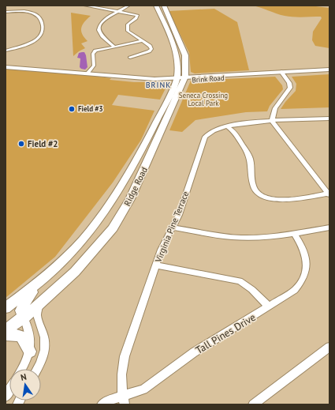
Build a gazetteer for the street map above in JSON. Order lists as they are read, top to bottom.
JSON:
{
  "streets": {
    "highway": ["Ridge Road"],
    "main road": ["Brink Road"],
    "street": ["Virginia Pine Terrace", "Tall Pines Drive"]
  },
  "crossings": [
    ["Brink Road", "Ridge Road"],
    ["Virginia Pine Terrace", "Tall Pines Drive"]
  ],
  "districts": ["BRINK"],
  "parks": ["Seneca Crossing Local Park"],
  "places": ["Field #3", "Field #2"],
  "north": "top"
}
